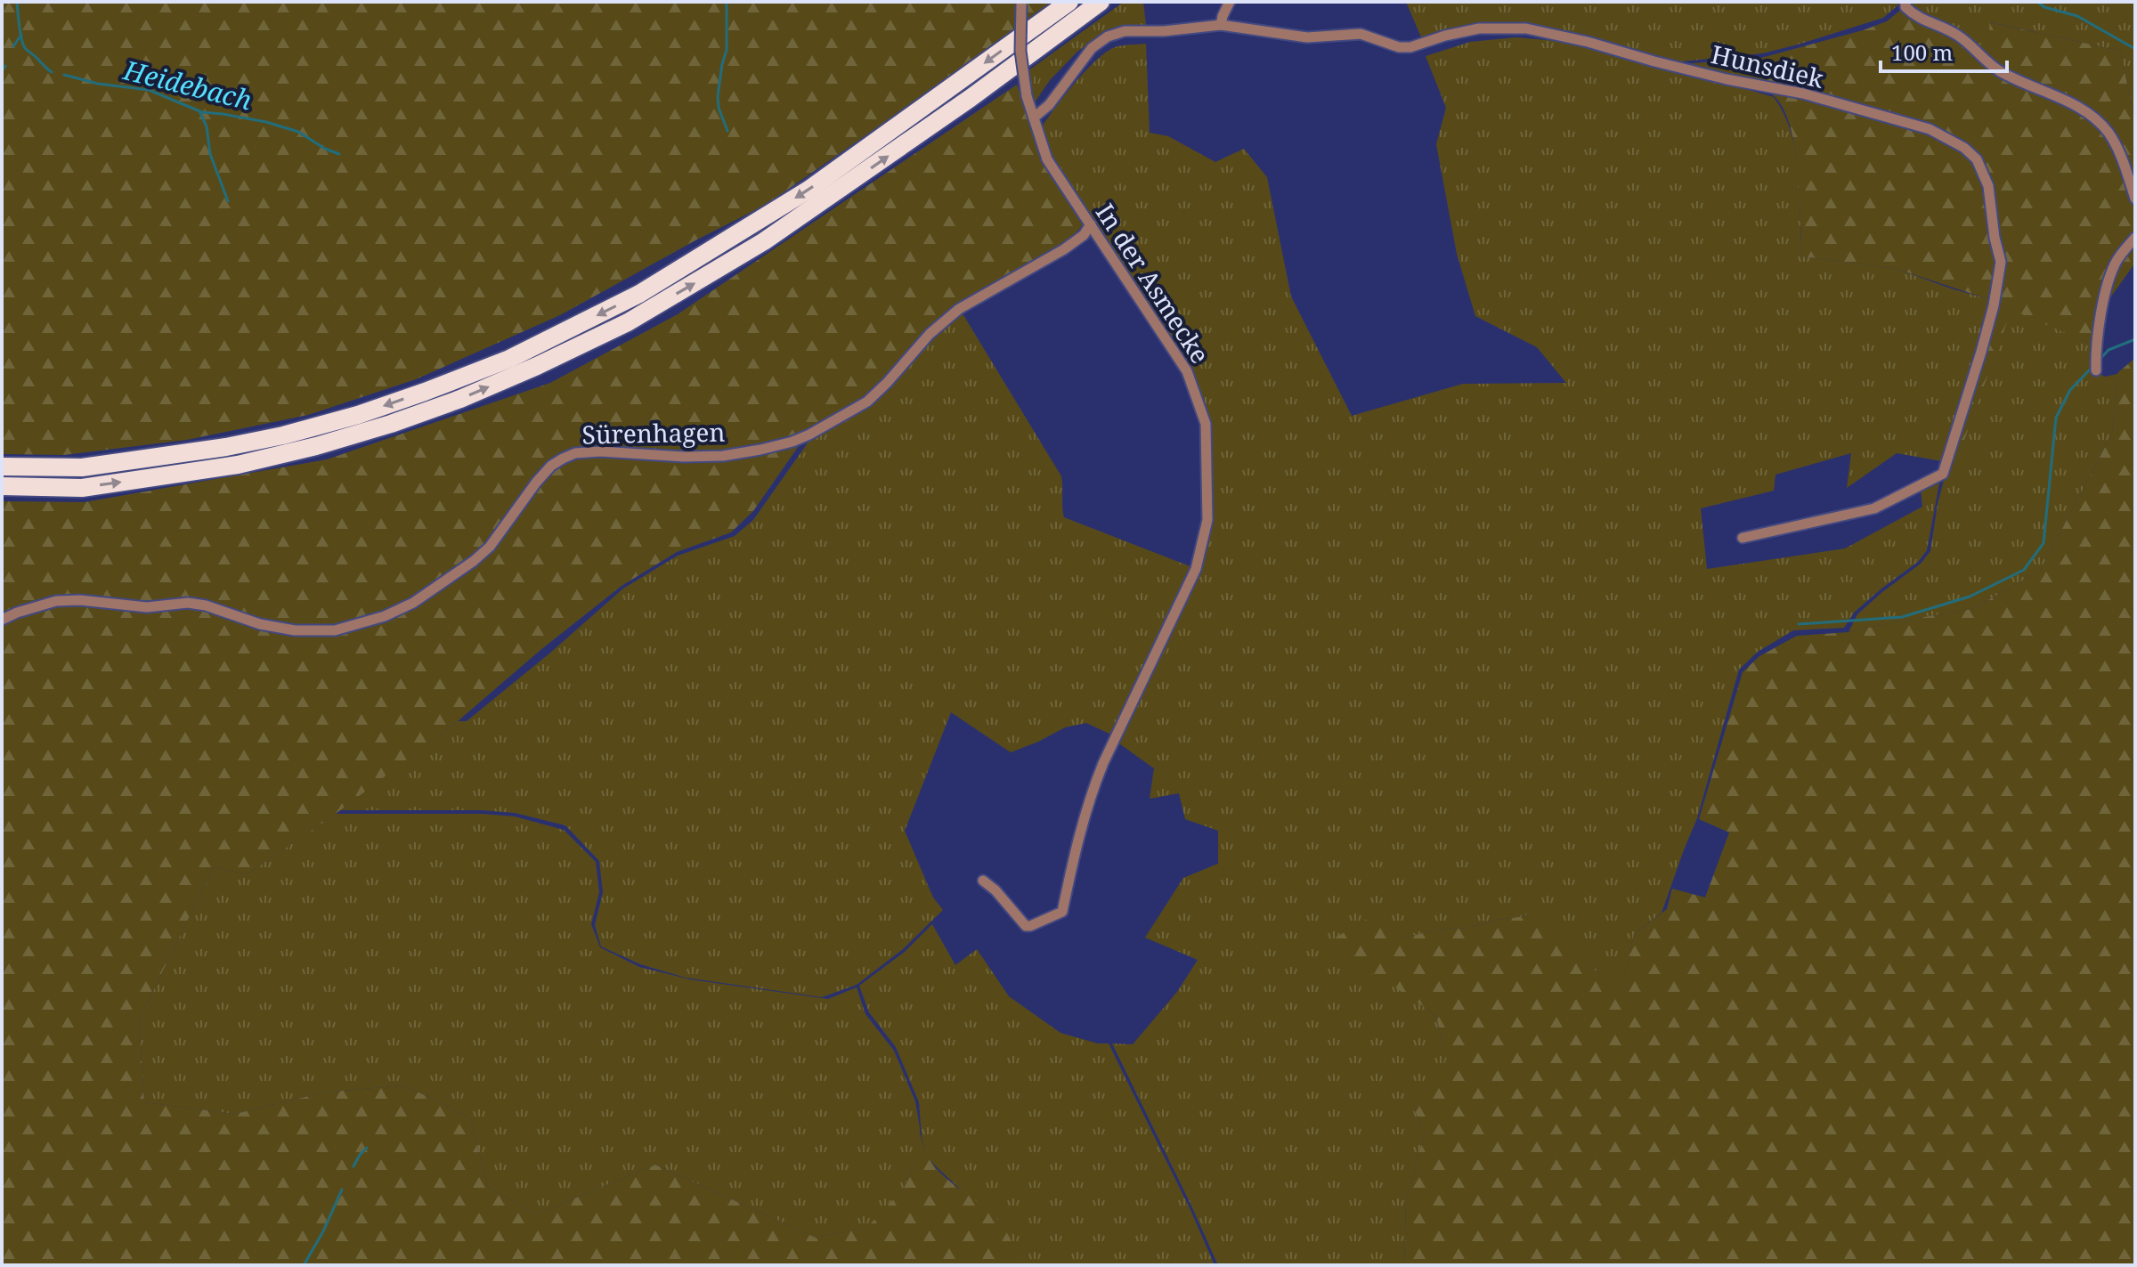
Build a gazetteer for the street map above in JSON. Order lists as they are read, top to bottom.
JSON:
{
  "streets": {
    "street": ["Hunsdiek", "In der Asmecke", "Sürenhagen"]
  },
  "crossings": [
    ["Hunsdiek", "In der Asmecke"],
    ["In der Asmecke", "Sürenhagen"]
  ],
  "water": ["Heidebach"],
  "scale_bar": "100 m"
}
